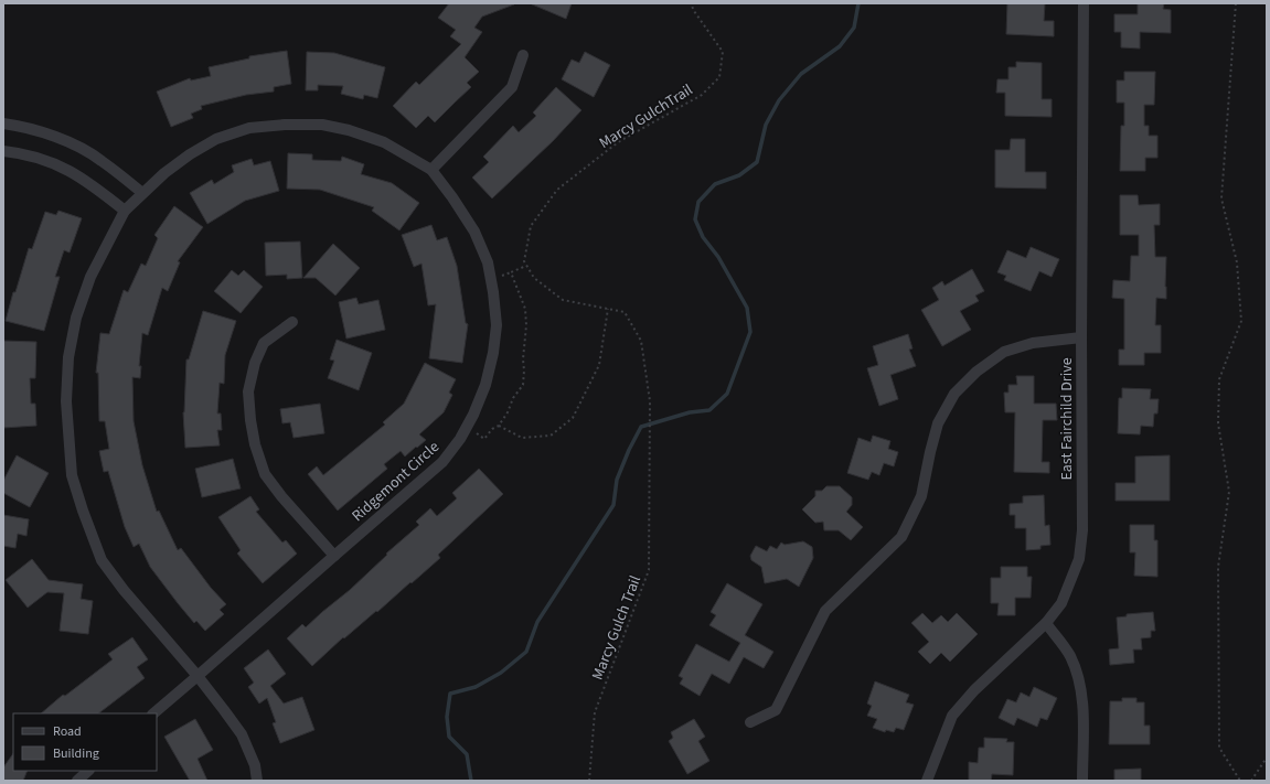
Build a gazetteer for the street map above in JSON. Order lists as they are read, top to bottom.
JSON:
{
  "streets": {
    "street": ["East Fairchild Drive", "Ridgemont Circle"],
    "path": ["Marcy GulchTrail", "Marcy Gulch Trail"]
  },
  "legend": ["Road", "Building"]
}
